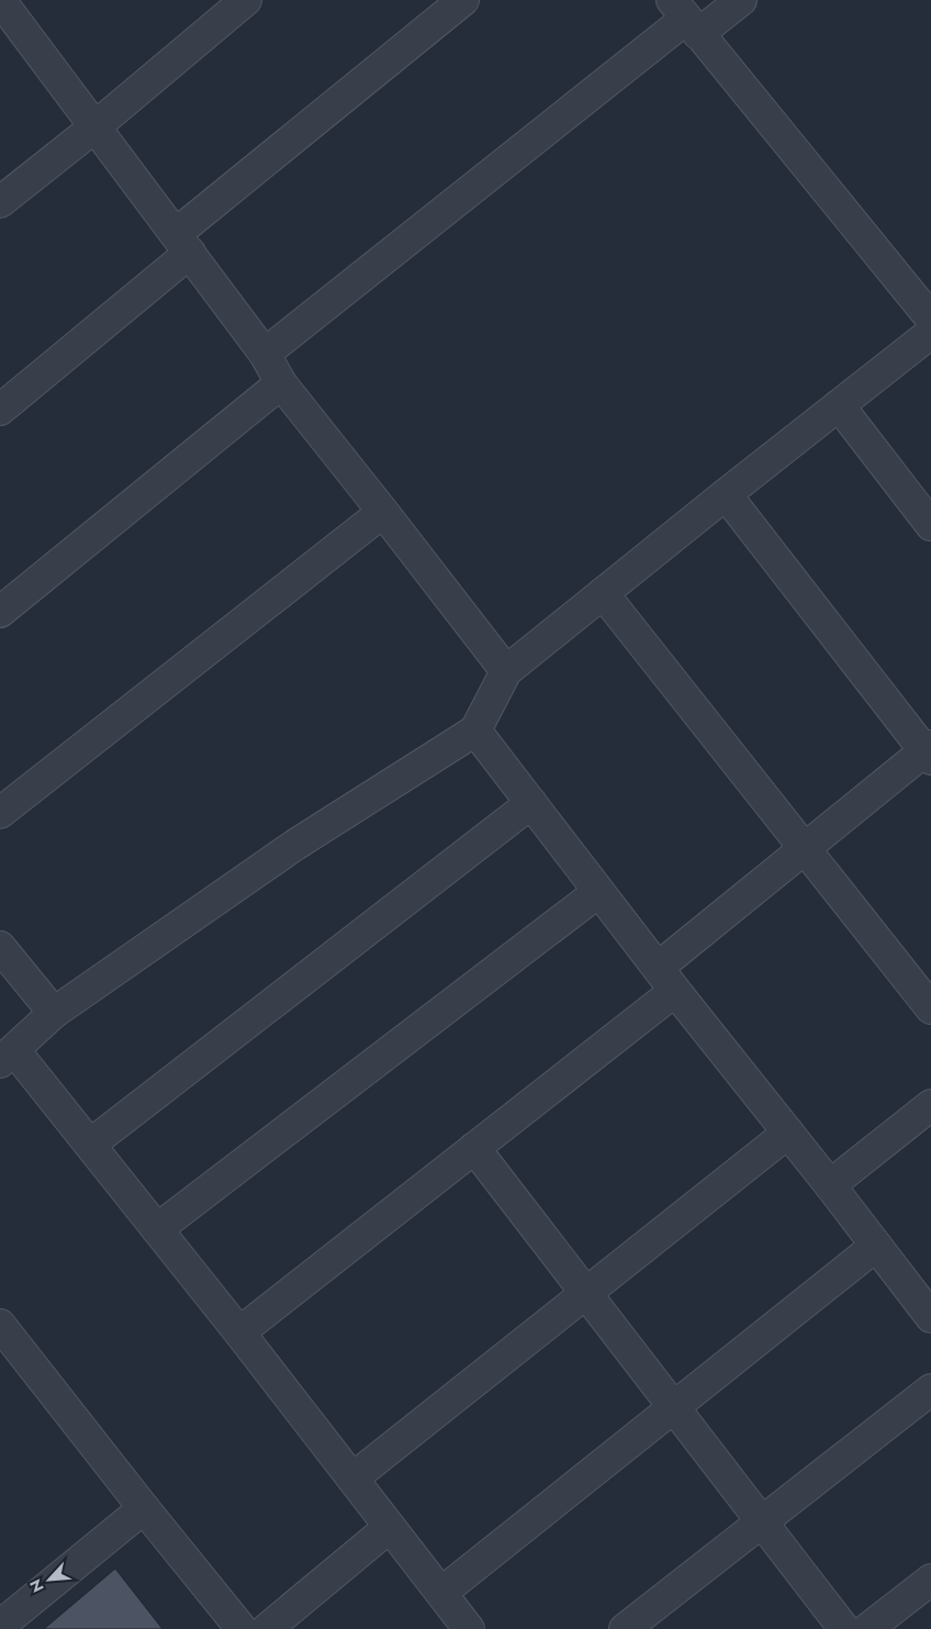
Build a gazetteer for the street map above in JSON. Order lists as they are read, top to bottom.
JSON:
{
  "north": "bottom left"
}
